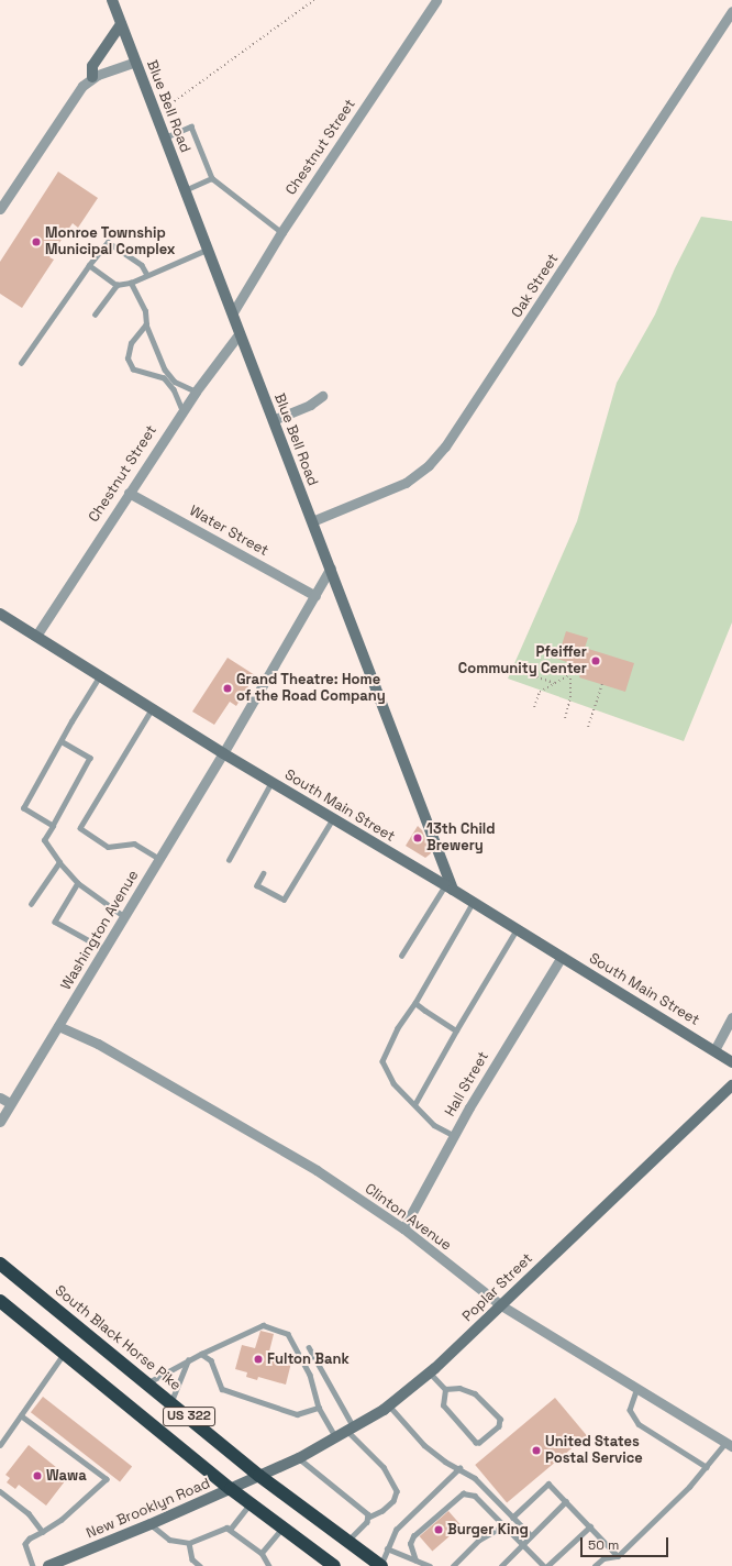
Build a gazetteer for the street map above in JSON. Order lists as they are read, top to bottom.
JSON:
{
  "streets": {
    "highway": ["South Black Horse Pike", "US 322"],
    "street": [
      "Blue Bell Road",
      "Chestnut Street",
      "Oak Street",
      "Water Street",
      "South Main Street",
      "Washington Avenue",
      "Hall Street",
      "Clinton Avenue",
      "Poplar Street",
      "New Brooklyn Road"
    ]
  },
  "crossings": [
    ["Blue Bell Road", "Chestnut Street"],
    ["Blue Bell Road", "Oak Street"],
    ["Blue Bell Road", "South Main Street"],
    ["Blue Bell Road", "Washington Avenue"],
    ["Chestnut Street", "Water Street"],
    ["Chestnut Street", "South Main Street"],
    ["Water Street", "Washington Avenue"],
    ["South Main Street", "Washington Avenue"],
    ["South Main Street", "Hall Street"],
    ["Washington Avenue", "Clinton Avenue"],
    ["Hall Street", "Clinton Avenue"],
    ["Clinton Avenue", "Poplar Street"],
    ["Poplar Street", "South Black Horse Pike"],
    ["Poplar Street", "New Brooklyn Road"],
    ["South Black Horse Pike", "New Brooklyn Road"],
    ["US 322", "New Brooklyn Road"]
  ],
  "places": [
    "Monroe Township Municipal Complex",
    "Pfeiffer Community Center",
    "Grand Theatre: Home of the Road Company",
    "13th Child Brewery",
    "Fulton Bank",
    "United States Postal Service",
    "Wawa",
    "Burger King"
  ],
  "scale_bar": "50 m"
}
